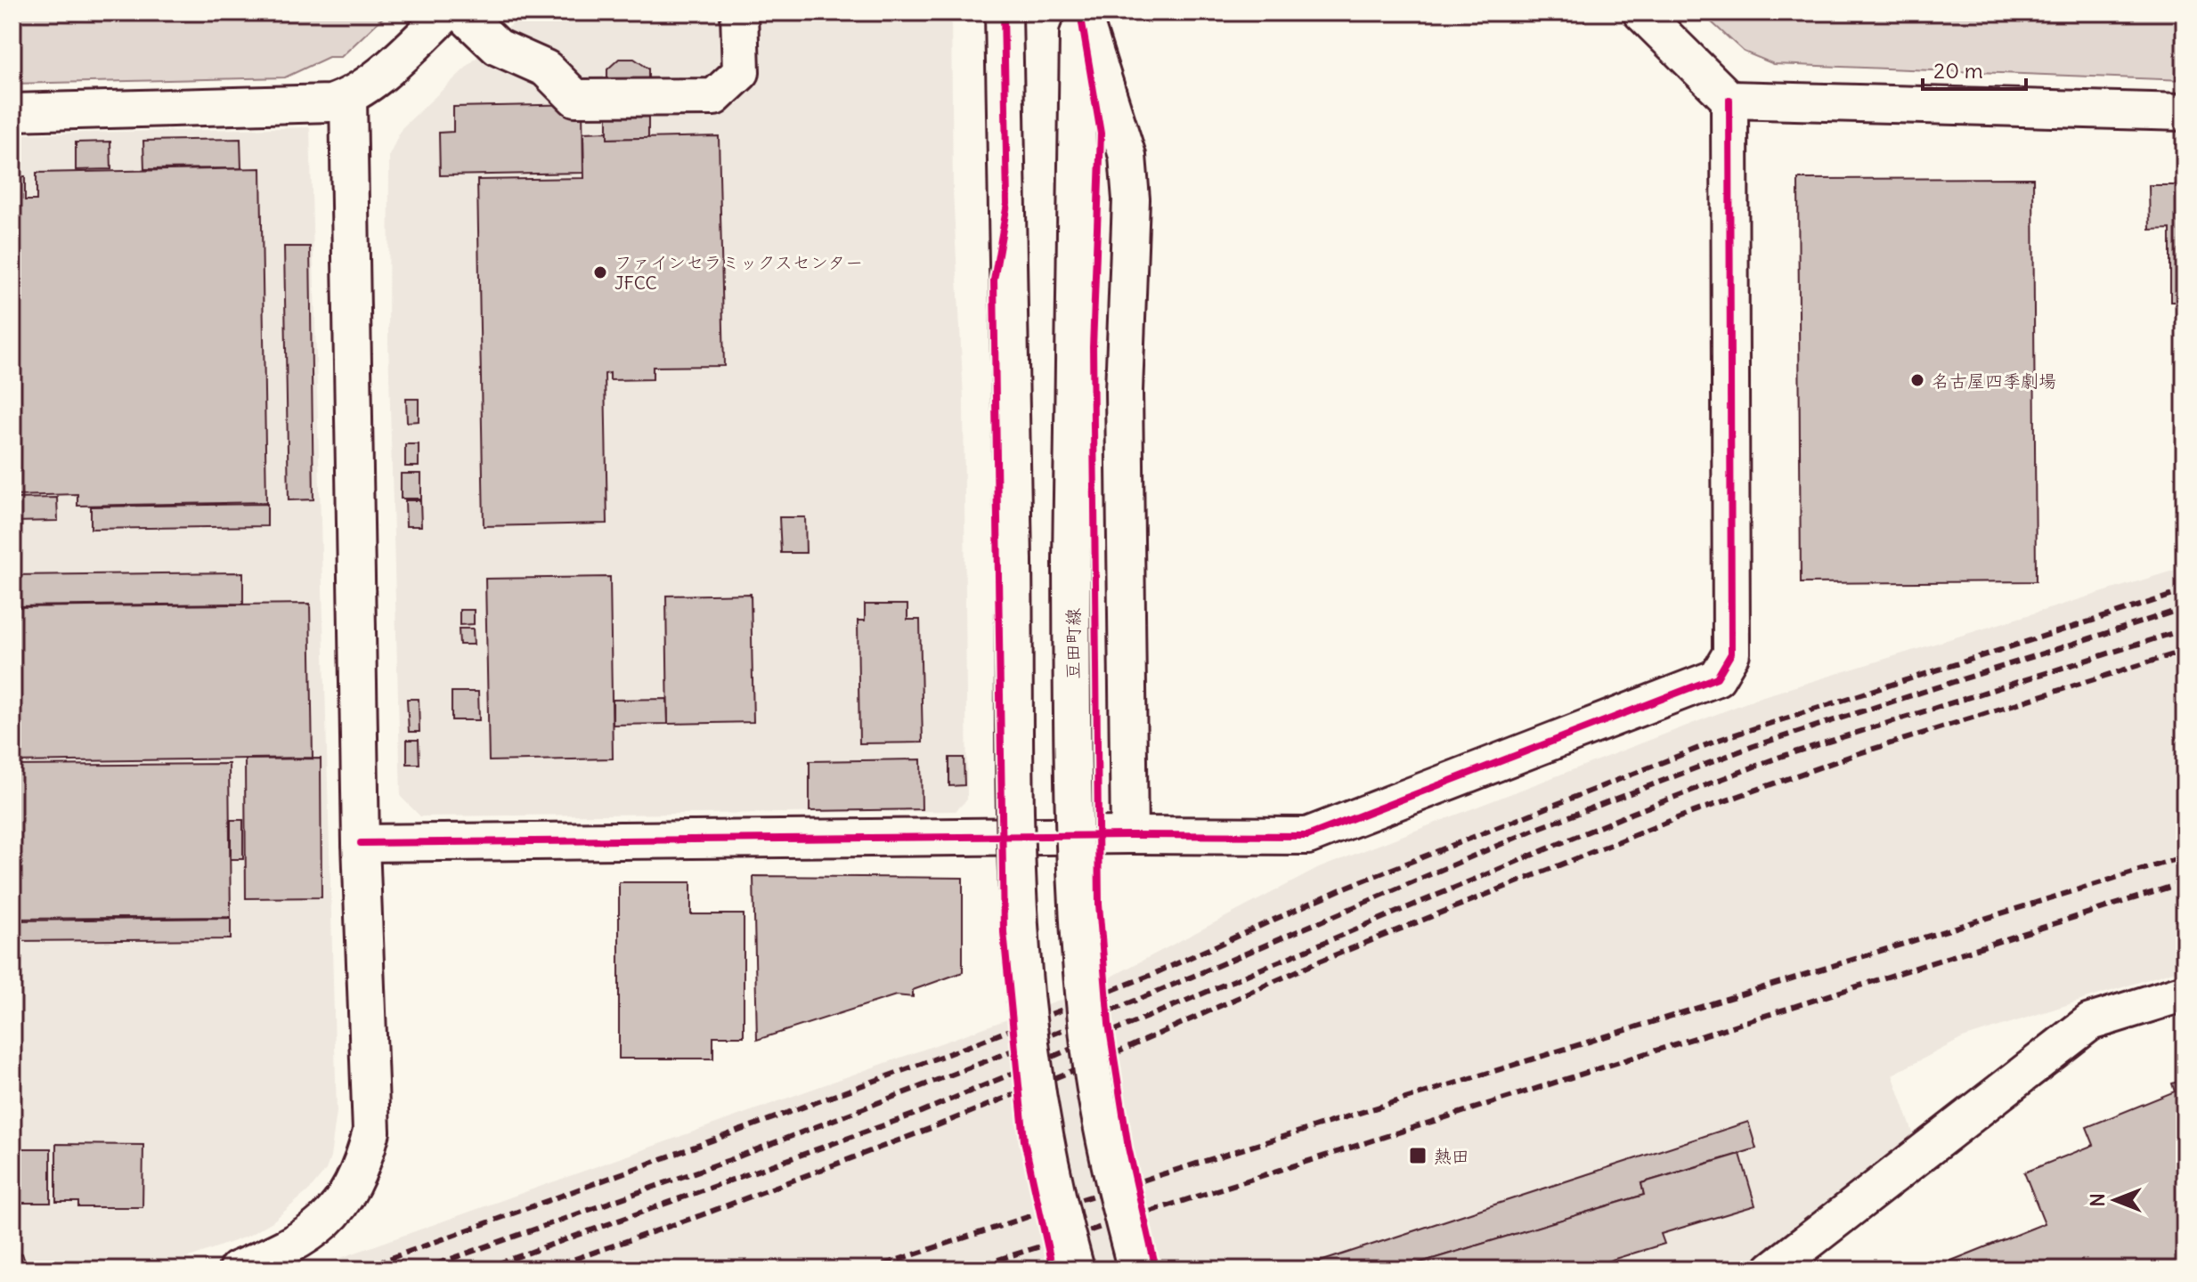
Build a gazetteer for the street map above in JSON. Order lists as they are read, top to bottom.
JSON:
{
  "streets": {
    "street": ["豆田町線"]
  },
  "places": {
    "other": ["ファインセラミックスセンター JFCC", "名古屋四季劇場"],
    "transit": ["熱田"]
  },
  "scale_bar": "20 m",
  "north": "left"
}
